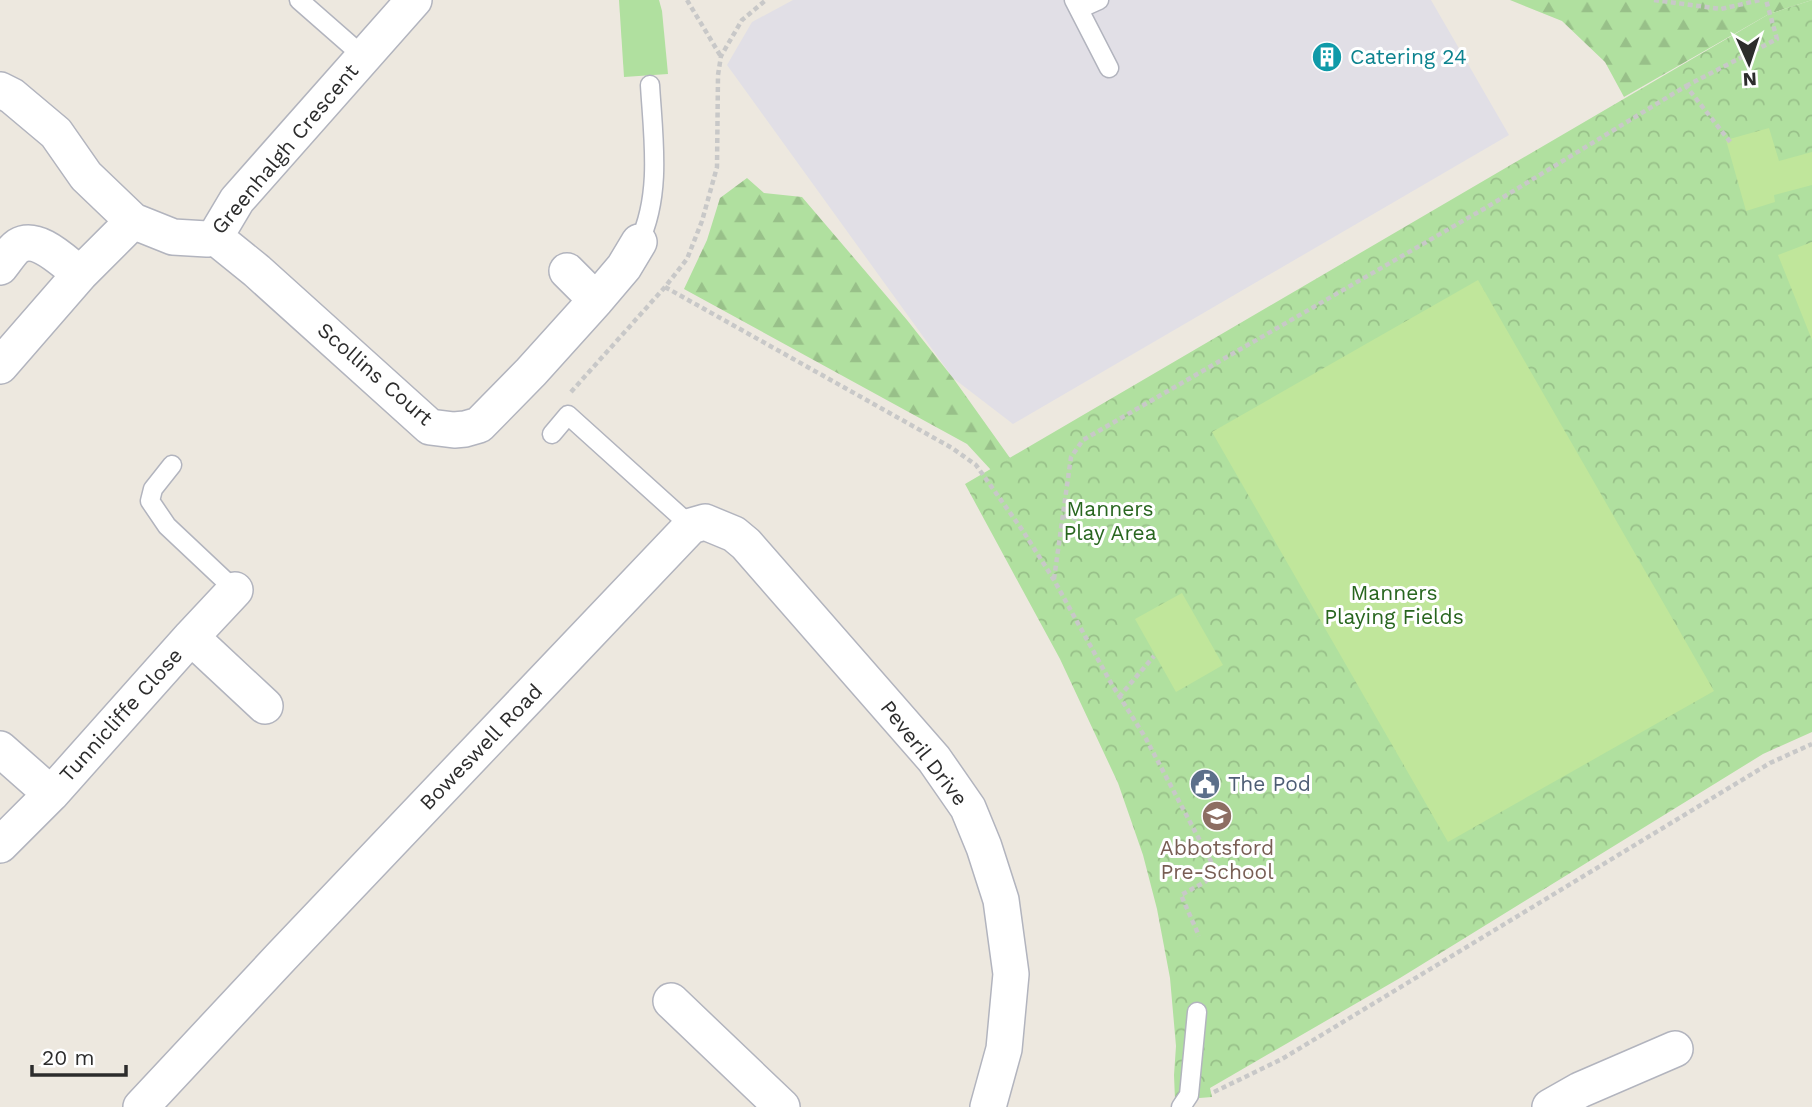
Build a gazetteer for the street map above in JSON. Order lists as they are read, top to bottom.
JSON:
{
  "streets": {
    "street": [
      "Greenhalgh Crescent",
      "Scollins Court",
      "Tunnicliffe Close",
      "Boweswell Road",
      "Peveril Drive"
    ]
  },
  "crossings": [
    ["Greenhalgh Crescent", "Scollins Court"],
    ["Boweswell Road", "Peveril Drive"]
  ],
  "parks": ["Manners Play Area", "Manners Playing Fields"],
  "places": {
    "building": ["Catering 24"],
    "public building": ["The Pod"],
    "school or university": ["Abbotsford Pre-School"]
  },
  "scale_bar": "20 m",
  "north": "bottom"
}
